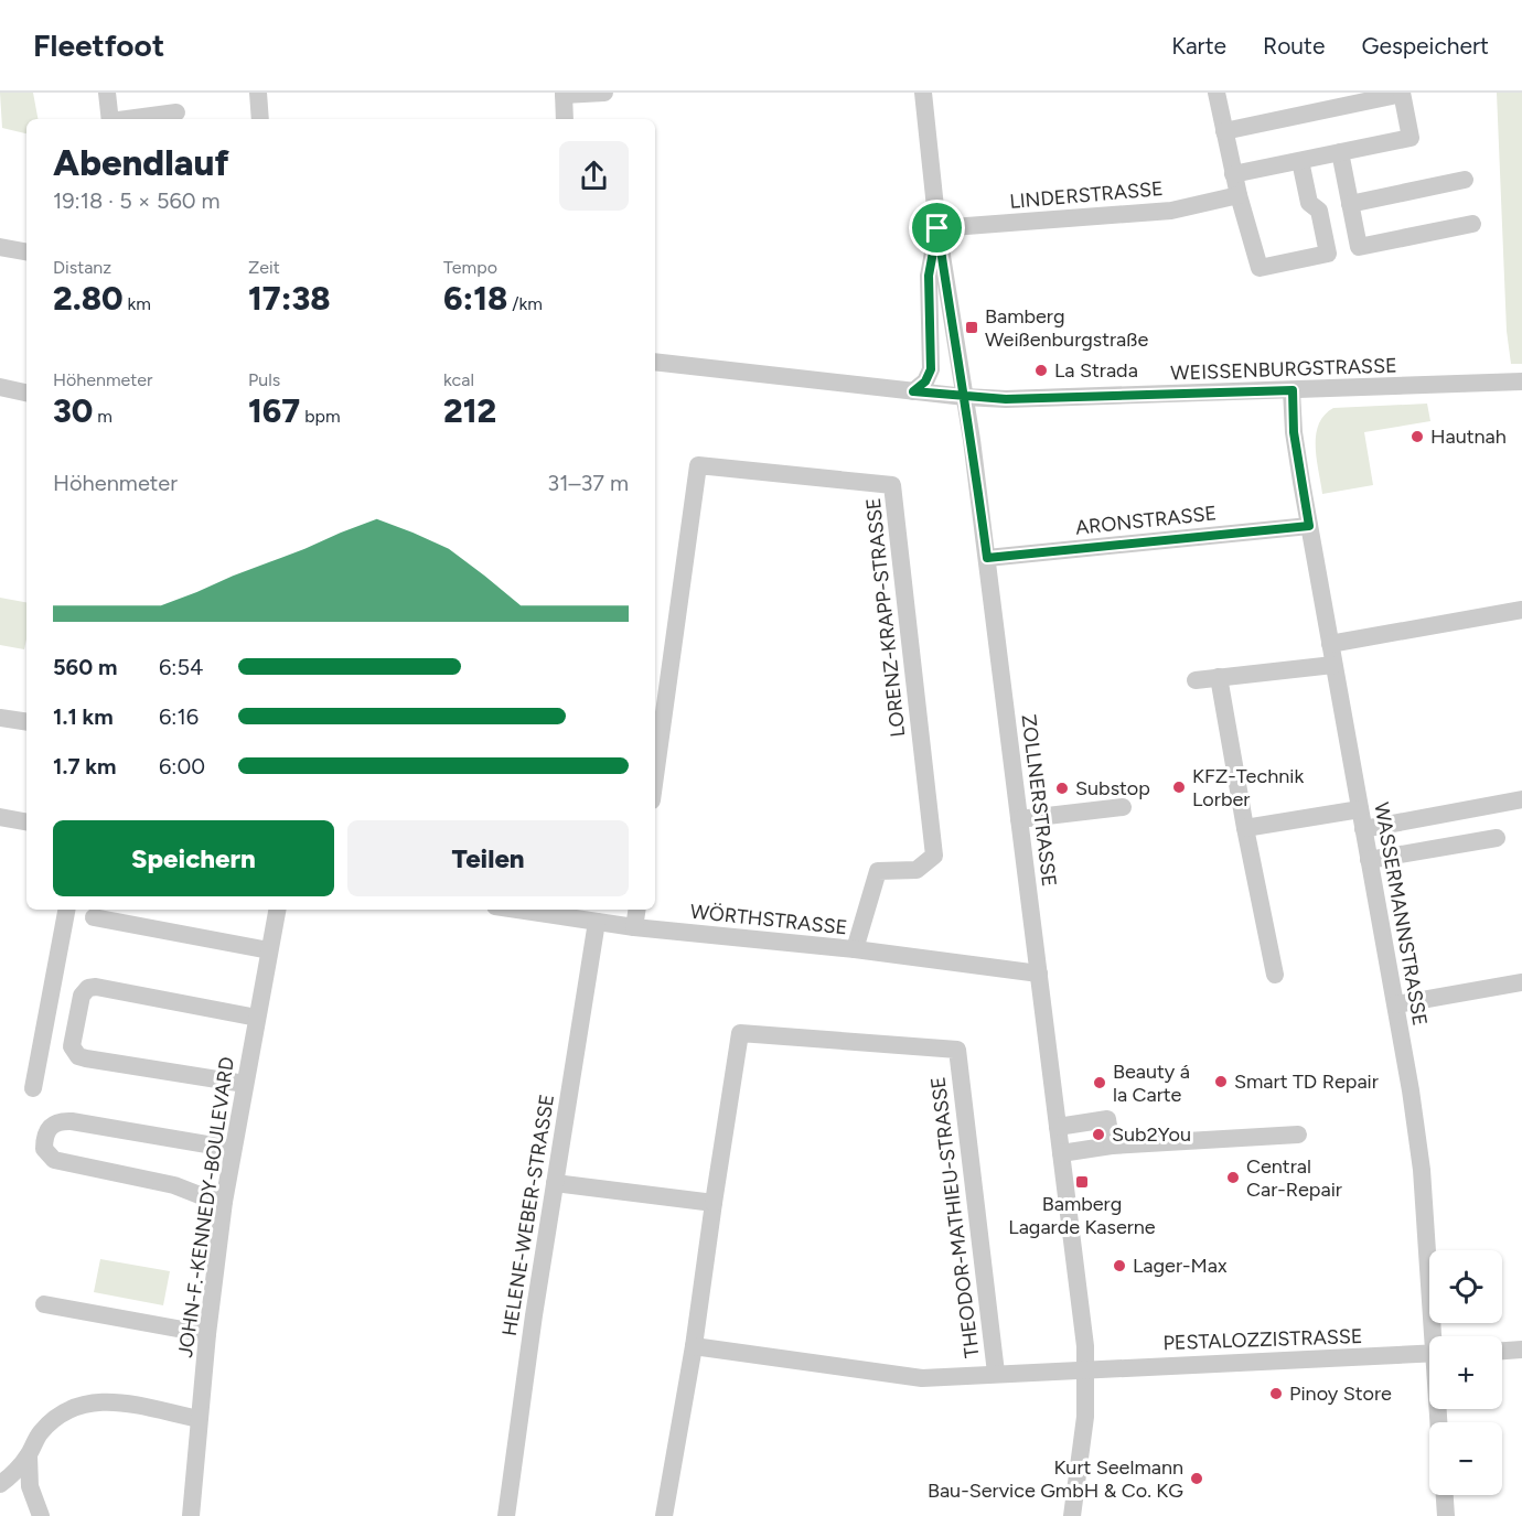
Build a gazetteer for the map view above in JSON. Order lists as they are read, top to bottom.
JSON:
{
  "streets": {
    "street": [
      "LINDERSTRASSE",
      "WEISSENBURGSTRASSE",
      "ARONSTRASSE",
      "LORENZ-KRAPP-STRASSE",
      "ZOLLNERSTRASSE",
      "WASSERMANNSTRASSE",
      "WÖRTHSTRASSE",
      "JOHN-F.-KENNEDY-BOULEVARD",
      "HELENE-WEBER-STRASSE",
      "THEODOR-MATHIEU-STRASSE",
      "PESTALOZZISTRASSE"
    ]
  },
  "crossings": [
    ["LINDERSTRASSE", "ZOLLNERSTRASSE"],
    ["WEISSENBURGSTRASSE", "ZOLLNERSTRASSE"],
    ["WEISSENBURGSTRASSE", "WASSERMANNSTRASSE"],
    ["ARONSTRASSE", "ZOLLNERSTRASSE"],
    ["ARONSTRASSE", "WASSERMANNSTRASSE"],
    ["LORENZ-KRAPP-STRASSE", "WÖRTHSTRASSE"],
    ["ZOLLNERSTRASSE", "WÖRTHSTRASSE"],
    ["ZOLLNERSTRASSE", "PESTALOZZISTRASSE"],
    ["WÖRTHSTRASSE", "HELENE-WEBER-STRASSE"],
    ["THEODOR-MATHIEU-STRASSE", "PESTALOZZISTRASSE"]
  ],
  "places": {
    "transit": ["Bamberg Weißenburgstraße", "Bamberg Lagarde Kaserne"],
    "other": [
      "La Strada",
      "Hautnah",
      "KFZ-Technik Lorber",
      "Substop",
      "Smart TD Repair",
      "Beauty á la Carte",
      "Sub2You",
      "Central Car-Repair",
      "Lager-Max",
      "Pinoy Store",
      "Kurt Seelmann Bau-Service GmbH & Co. KG"
    ]
  },
  "page": {
    "header": "Fleetfoot",
    "nav": ["Karte", "Route", "Gespeichert"],
    "heading": ["Abendlauf", "19:18 · 5 × 560 m"],
    "stats": [
      ["Distanz", "2.80 km"],
      ["Zeit", "17:38"],
      ["Tempo", "6:18 /km"],
      ["Höhenmeter", "30 m"],
      ["Puls", "167 bpm"],
      ["kcal", "212"]
    ],
    "chart": ["Höhenmeter", "31–37 m"],
    "list": [
      {
        "name": "560 m",
        "note": "6:54"
      },
      {
        "name": "1.1 km",
        "note": "6:16"
      },
      {
        "name": "1.7 km",
        "note": "6:00"
      }
    ],
    "buttons": ["Speichern", "Teilen"],
    "map_buttons": ["+", "−"]
  }
}
